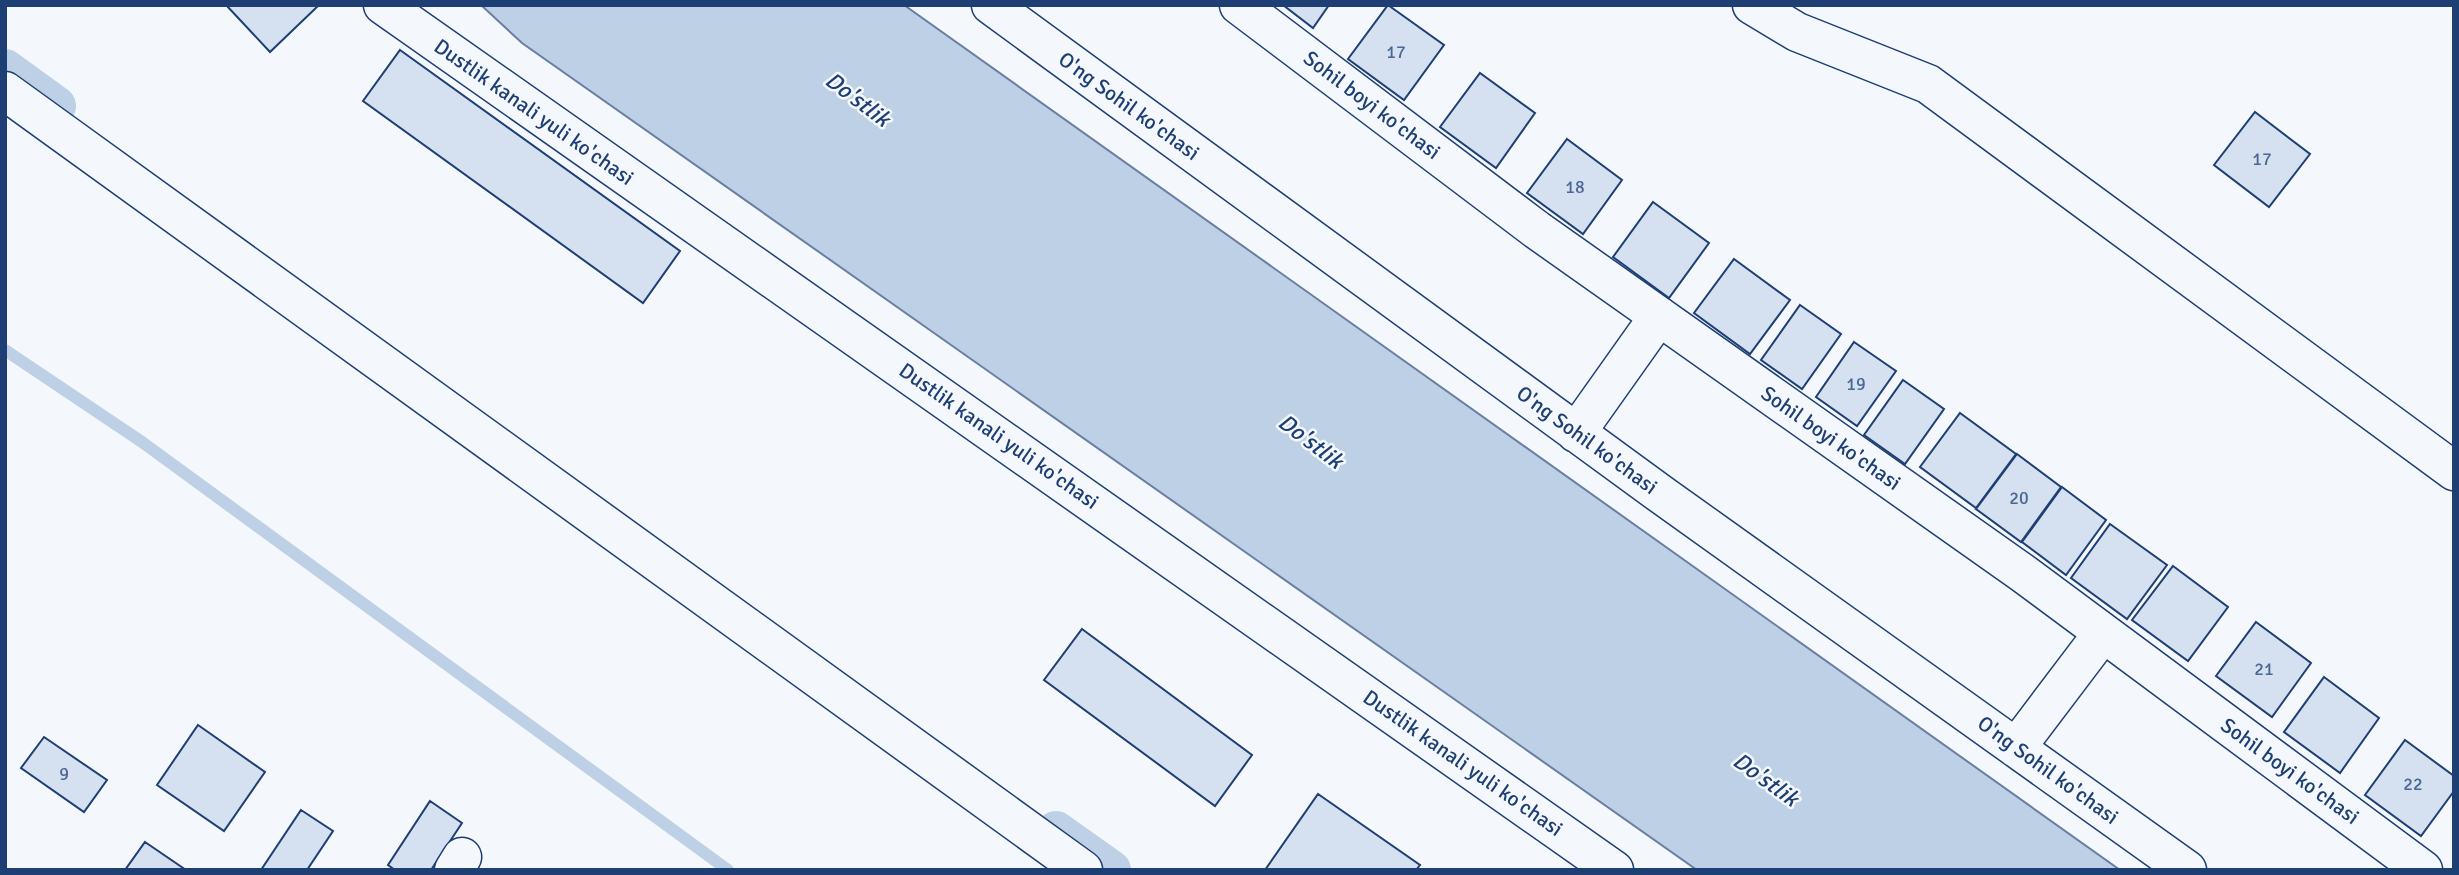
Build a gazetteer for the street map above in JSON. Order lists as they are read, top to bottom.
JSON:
{
  "streets": {
    "street": ["Sohil boyi ko'chasi", "O'ng Sohil ko'chasi", "Dustlik kanali yuli ko'chasi"]
  },
  "water": ["Do'stlik"],
  "house_numbers": [
    "17",
    "17",
    "18",
    "19",
    "20",
    "21",
    "9",
    "22"
  ]
}
